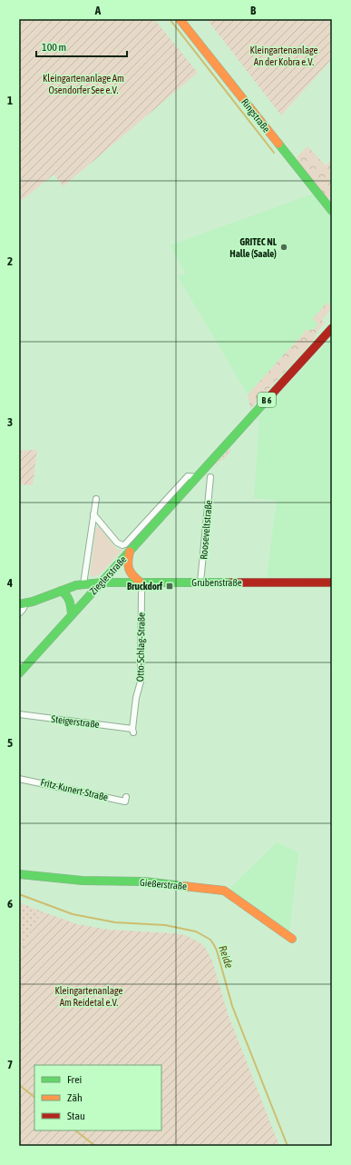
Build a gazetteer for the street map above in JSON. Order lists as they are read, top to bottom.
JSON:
{
  "streets": {
    "street": [
      "Ringstraße",
      "B 6",
      "Rooseveltstraße",
      "Zieglerstraße",
      "Grubenstraße",
      "Otto-Schlag-Straße",
      "Steigerstraße",
      "Fritz-Kunert-Straße",
      "Gießerstraße"
    ]
  },
  "crossings": [
    ["Rooseveltstraße", "Grubenstraße"],
    ["Zieglerstraße", "Grubenstraße"],
    ["Grubenstraße", "Otto-Schlag-Straße"],
    ["Otto-Schlag-Straße", "Steigerstraße"]
  ],
  "water": ["Reide"],
  "parks": ["Kleingartenanlage An der Kobra e.V.", "Kleingartenanlage Am Osendorfer See e.V.", "Kleingartenanlage Am Reidetal e.V."],
  "places": {
    "other": ["GRITEC NL Halle (Saale)"],
    "transit": ["Bruckdorf"]
  },
  "legend": ["Frei", "Zäh", "Stau"],
  "scale_bar": "100 m",
  "grid": {
    "columns": ["A", "B"],
    "rows": [
      "1",
      "2",
      "3",
      "4",
      "5",
      "6",
      "7"
    ]
  }
}
